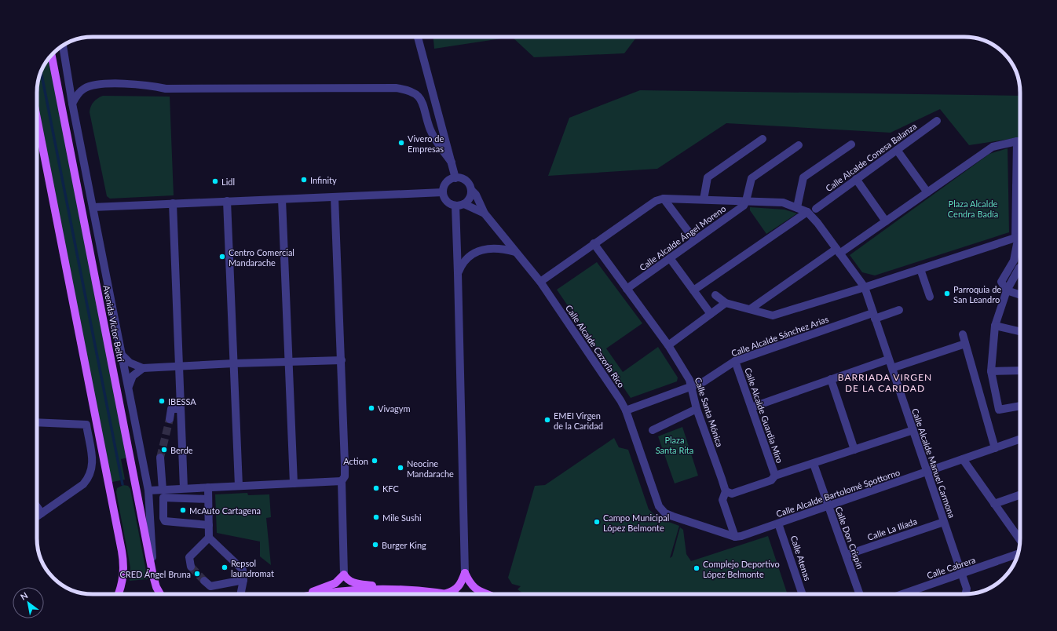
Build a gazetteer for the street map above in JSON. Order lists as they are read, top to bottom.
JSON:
{
  "streets": {
    "main road": ["Avenida Víctor Beltrí"],
    "street": [
      "Calle Alcalde Conesa Balanza",
      "Calle Alcalde Ángel Moreno",
      "Calle Alcalde Sánchez Arias",
      "Calle Alcalde Cazorla Rico",
      "Calle Santa Mónica",
      "Calle Alcalde Guardia Miro",
      "Calle Alcalde Manuel Carmona",
      "Calle Alcalde Bartolomé Spottorno",
      "Calle La Ilíada",
      "Calle Don Crispín",
      "Calle Atenas",
      "Calle Cabrera"
    ]
  },
  "crossings": [
    ["Calle Alcalde Ángel Moreno", "Calle Santa Mónica"],
    ["Calle Alcalde Sánchez Arias", "Calle Alcalde Cazorla Rico"],
    ["Calle Alcalde Sánchez Arias", "Calle Santa Mónica"],
    ["Calle Alcalde Sánchez Arias", "Calle Alcalde Guardia Miro"],
    ["Calle Alcalde Sánchez Arias", "Calle Alcalde Manuel Carmona"],
    ["Calle Alcalde Cazorla Rico", "Calle Alcalde Bartolomé Spottorno"],
    ["Calle Alcalde Manuel Carmona", "Calle Alcalde Bartolomé Spottorno"],
    ["Calle Alcalde Manuel Carmona", "Calle La Ilíada"],
    ["Calle Alcalde Manuel Carmona", "Calle Cabrera"],
    ["Calle Alcalde Bartolomé Spottorno", "Calle Don Crispín"],
    ["Calle Alcalde Bartolomé Spottorno", "Calle Atenas"],
    ["Calle La Ilíada", "Calle Don Crispín"]
  ],
  "districts": ["BARRIADA VIRGEN DE LA CARIDAD"],
  "parks": ["Plaza Alcalde Cendra Badía", "Plaza Santa Rita"],
  "places": [
    "Vivero de Empresas",
    "Infinity",
    "Lidl",
    "Centro Comercial Mandarache",
    "Parroquia de San Leandro",
    "IBESSA",
    "Vivagym",
    "EMEI Virgen de la Caridad",
    "Berde",
    "Action",
    "Neocine Mandarache",
    "KFC",
    "McAuto Cartagena",
    "Mile Sushi",
    "Campo Municipal López Belmonte",
    "Burger King",
    "Repsol laundromat",
    "Complejo Deportivo López Belmonte",
    "CRED Ángel Bruna"
  ],
  "north": "top left"
}
